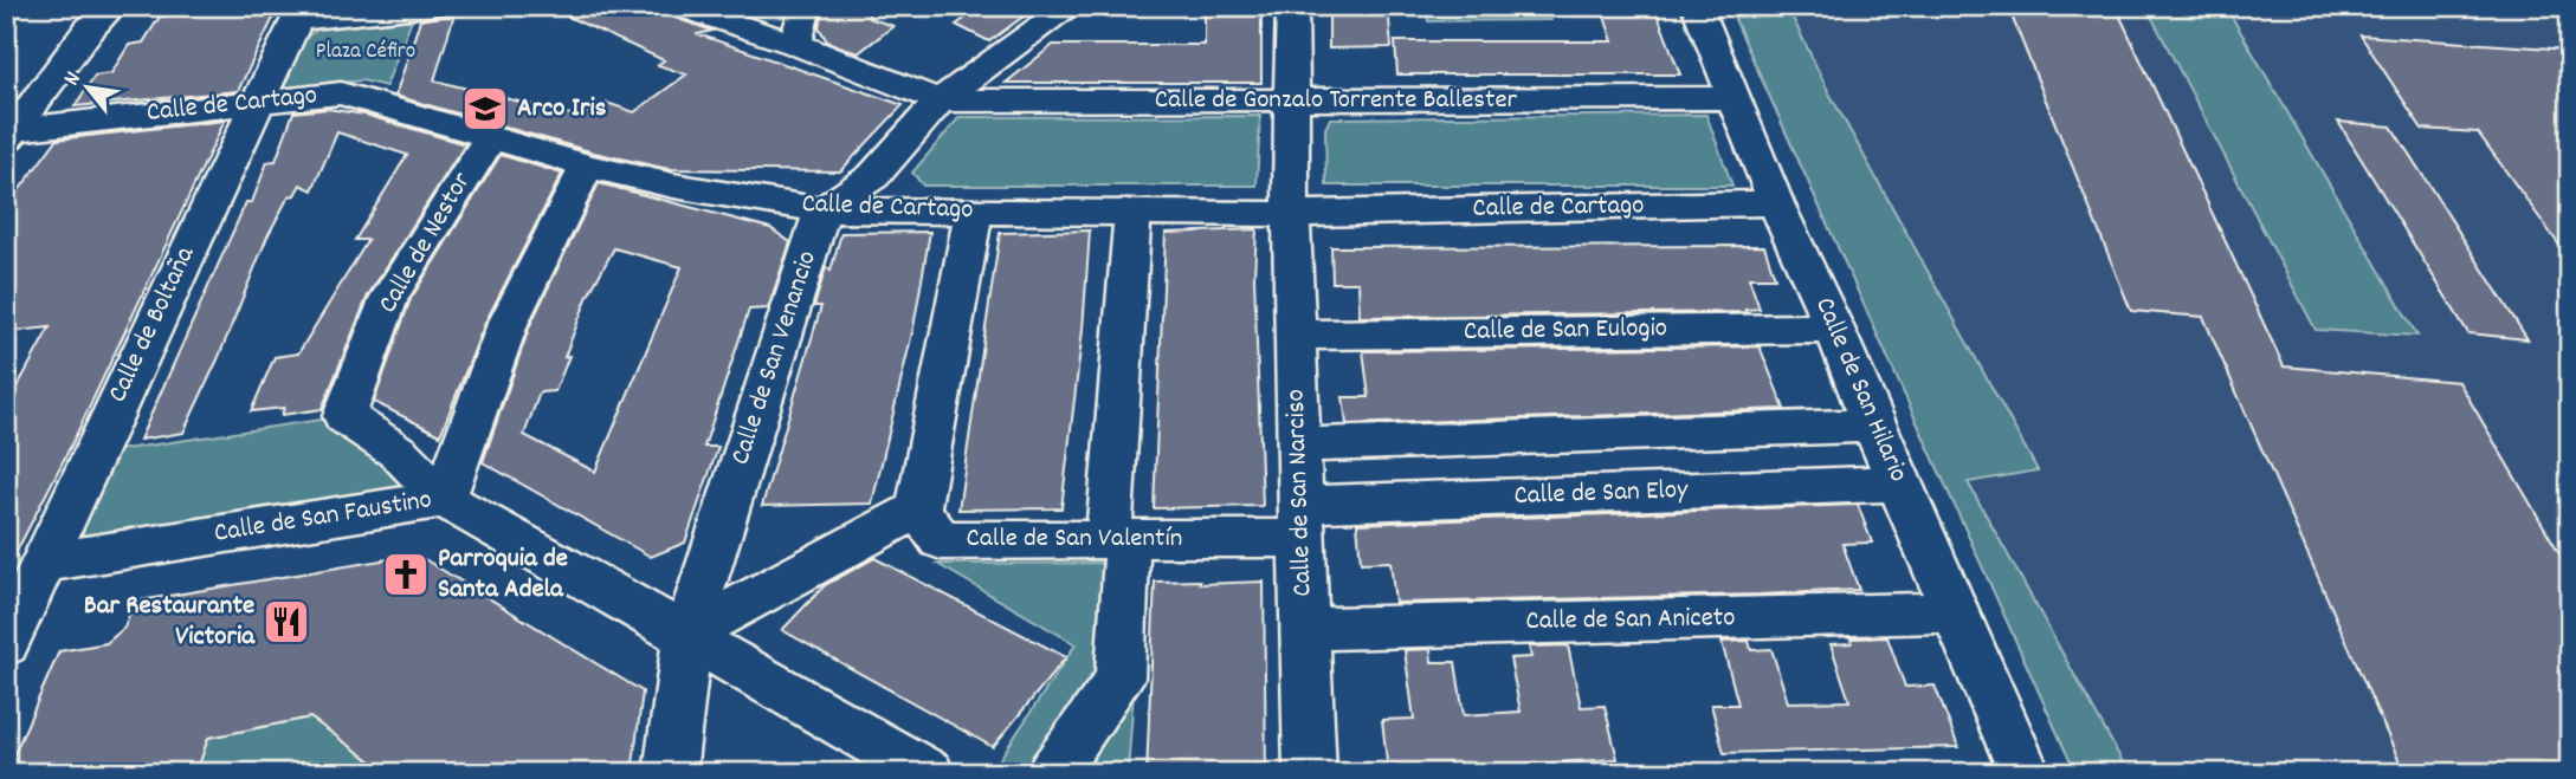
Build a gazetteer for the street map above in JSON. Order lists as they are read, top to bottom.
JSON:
{
  "streets": {
    "street": [
      "Calle de Gonzalo Torrente Ballester",
      "Calle de Cartago",
      "Calle de Nestor",
      "Calle de Boltaña",
      "Calle de San Eulogio",
      "Calle de San Venancio",
      "Calle de San Hilario",
      "Calle de San Narciso",
      "Calle de San Eloy",
      "Calle de San Faustino",
      "Calle de San Valentín",
      "Calle de San Aniceto"
    ]
  },
  "crossings": [
    ["Calle de Gonzalo Torrente Ballester", "Calle de San Hilario"],
    ["Calle de Gonzalo Torrente Ballester", "Calle de San Narciso"],
    ["Calle de Cartago", "Calle de Nestor"],
    ["Calle de Cartago", "Calle de Boltaña"],
    ["Calle de Cartago", "Calle de San Venancio"],
    ["Calle de Cartago", "Calle de San Hilario"],
    ["Calle de Cartago", "Calle de San Narciso"],
    ["Calle de Nestor", "Calle de San Faustino"],
    ["Calle de Boltaña", "Calle de San Faustino"],
    ["Calle de San Eulogio", "Calle de San Hilario"],
    ["Calle de San Eulogio", "Calle de San Narciso"],
    ["Calle de San Venancio", "Calle de San Faustino"],
    ["Calle de San Hilario", "Calle de San Eloy"],
    ["Calle de San Hilario", "Calle de San Aniceto"],
    ["Calle de San Narciso", "Calle de San Eloy"],
    ["Calle de San Narciso", "Calle de San Valentín"],
    ["Calle de San Narciso", "Calle de San Aniceto"],
    ["Calle de San Eloy", "Calle de San Valentín"]
  ],
  "parks": ["Plaza Céfiro"],
  "places": {
    "school or university": ["Arco Iris"],
    "church": ["Parroquia de Santa Adela"],
    "restaurant": ["Bar Restaurante Victoria"]
  },
  "north": "top left"
}
